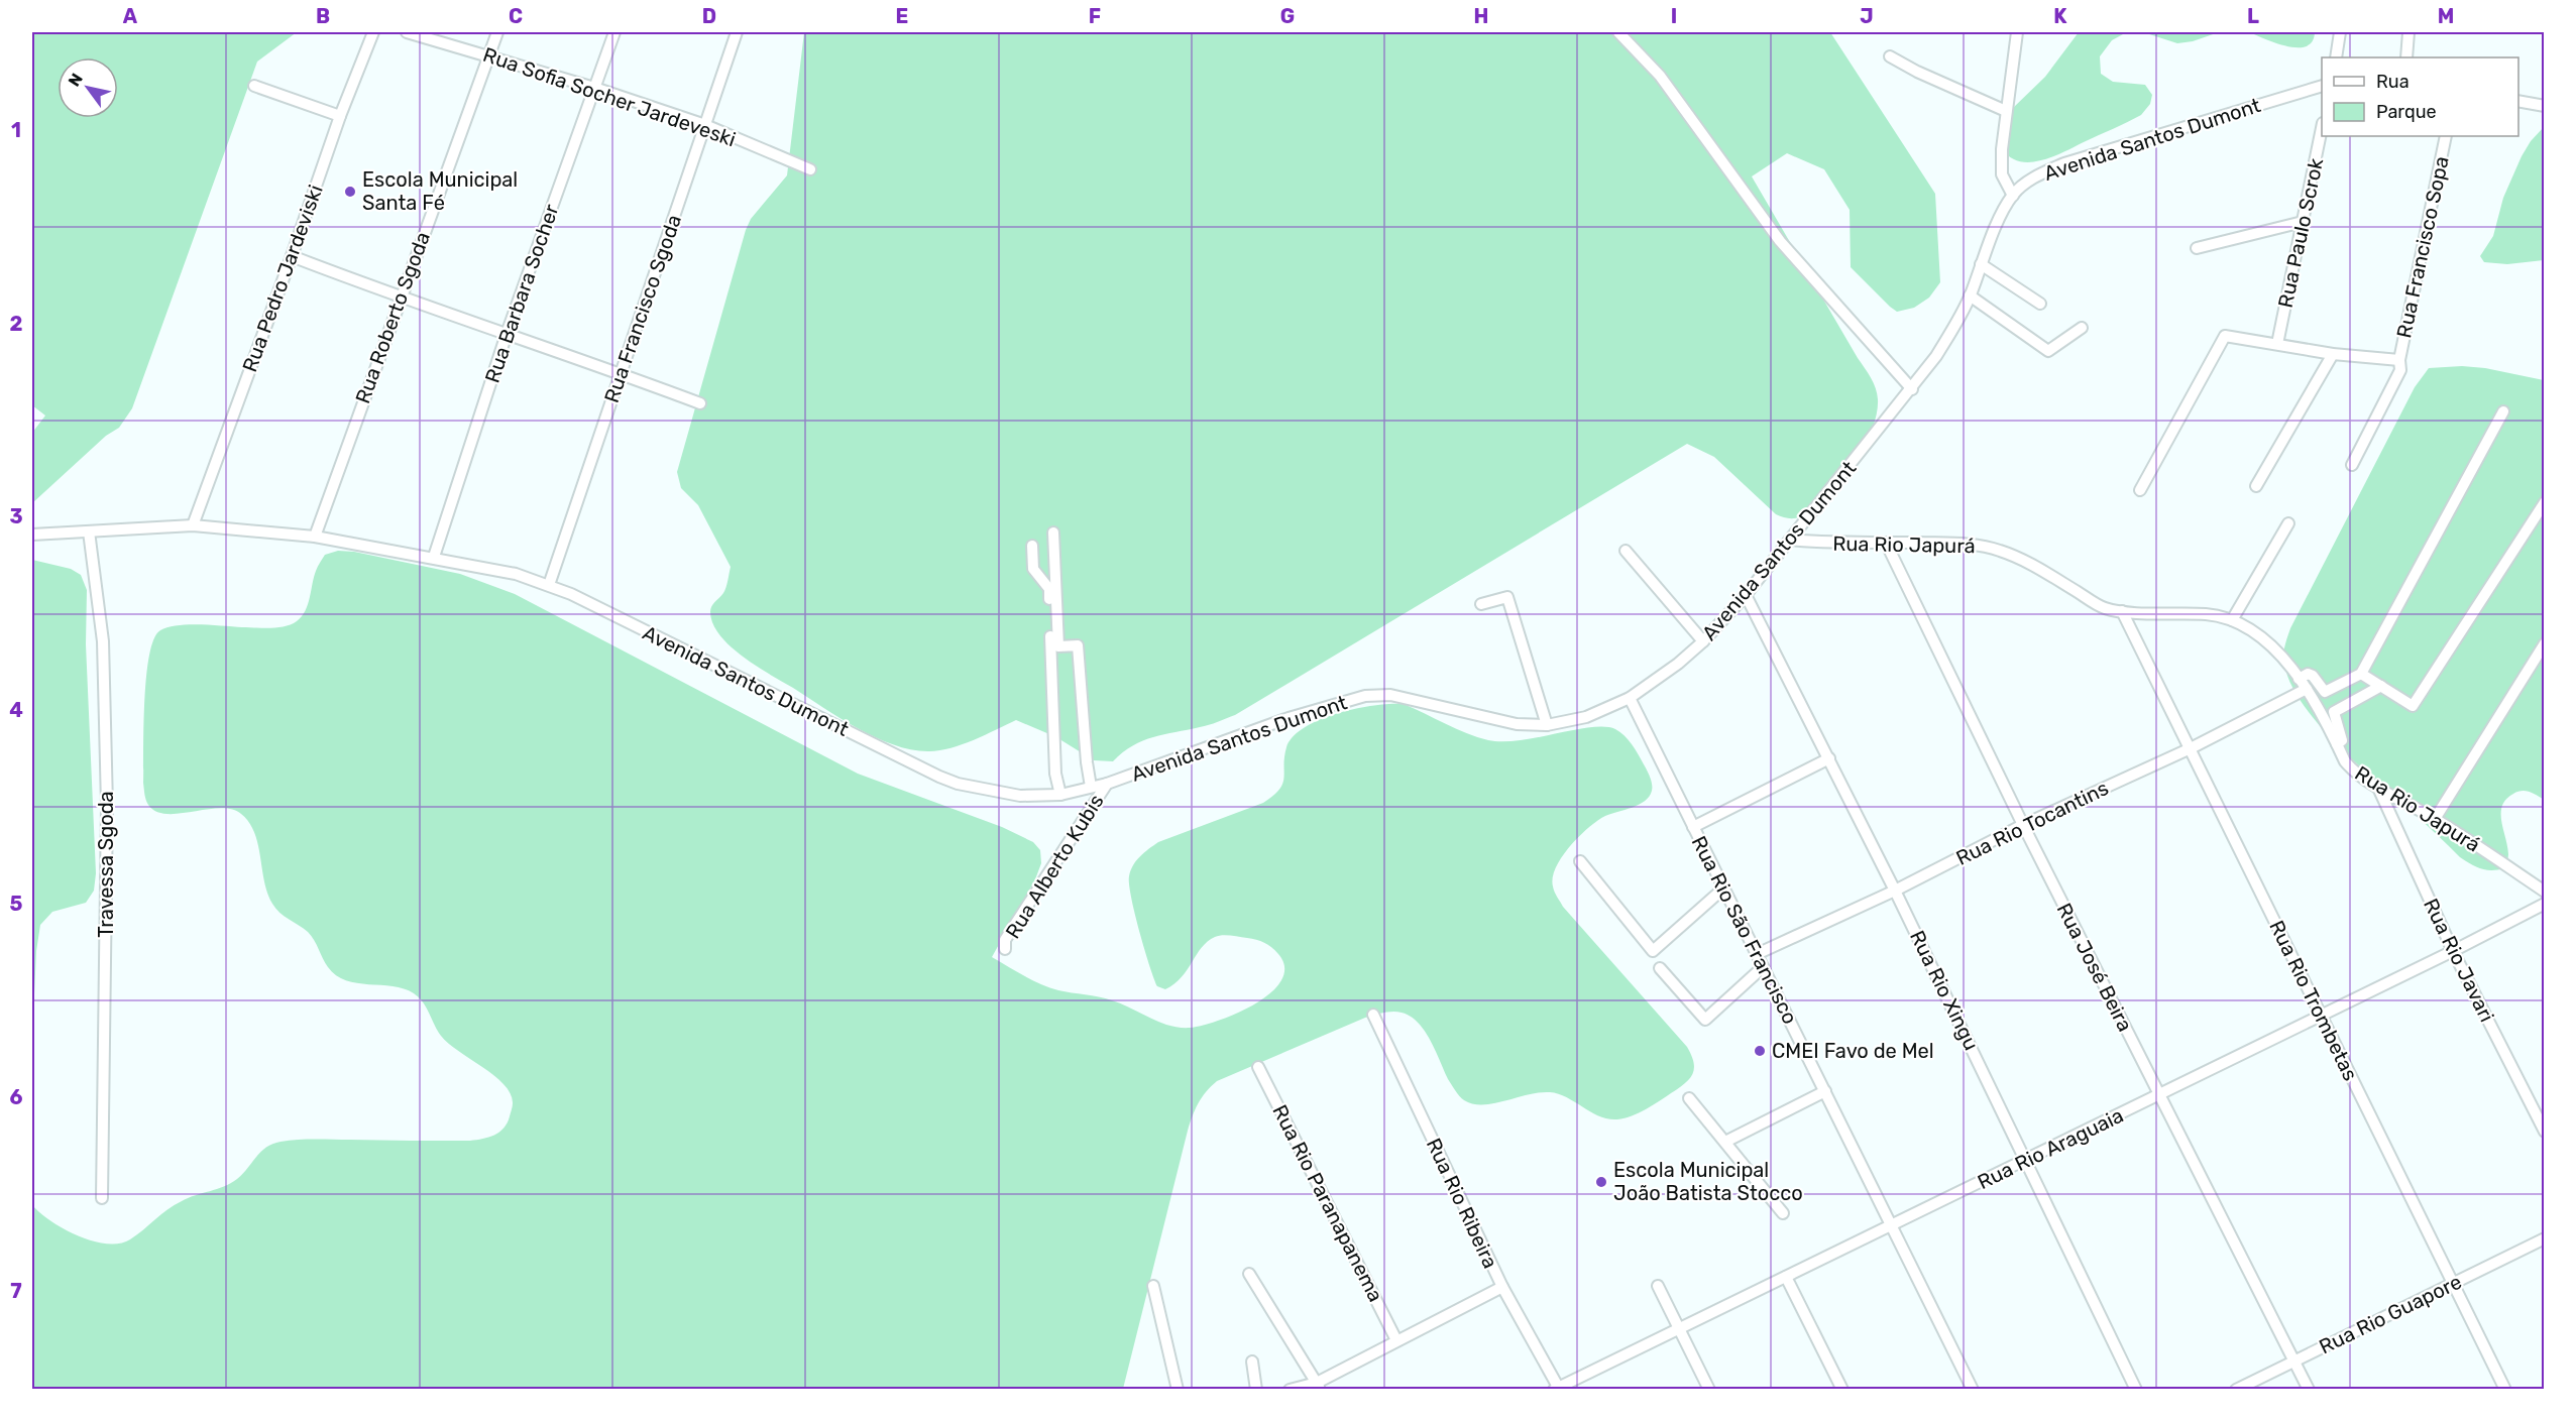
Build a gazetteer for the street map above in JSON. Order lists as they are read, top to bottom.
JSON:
{
  "streets": {
    "street": [
      "Rua Sofia Socher Jardeveski",
      "Avenida Santos Dumont",
      "Rua Paulo Scrok",
      "Rua Francisco Sopa",
      "Rua Pedro Jardeviski",
      "Rua Barbara Socher",
      "Rua Francisco Sgoda",
      "Rua Roberto Sgoda",
      "Rua Rio Japurá",
      "Rua Rio Tocantins",
      "Travessa Sgoda",
      "Rua Alberto Kubis",
      "Rua Rio São Francisco",
      "Rua Rio Javari",
      "Rua José Beira",
      "Rua Rio Xingu",
      "Rua Rio Trombetas",
      "Rua Rio Araguaia",
      "Rua Rio Paranapanema",
      "Rua Rio Ribeira",
      "Rua Rio Guapore"
    ]
  },
  "crossings": [
    ["Rua Sofia Socher Jardeveski", "Rua Barbara Socher"],
    ["Rua Sofia Socher Jardeveski", "Rua Francisco Sgoda"],
    ["Rua Sofia Socher Jardeveski", "Rua Roberto Sgoda"],
    ["Avenida Santos Dumont", "Rua Pedro Jardeviski"],
    ["Avenida Santos Dumont", "Rua Barbara Socher"],
    ["Avenida Santos Dumont", "Rua Francisco Sgoda"],
    ["Avenida Santos Dumont", "Rua Roberto Sgoda"],
    ["Avenida Santos Dumont", "Rua Rio Japurá"],
    ["Avenida Santos Dumont", "Travessa Sgoda"],
    ["Avenida Santos Dumont", "Rua Alberto Kubis"],
    ["Avenida Santos Dumont", "Rua Rio São Francisco"],
    ["Avenida Santos Dumont", "Rua Rio Xingu"],
    ["Rua Rio Japurá", "Rua Rio Tocantins"],
    ["Rua Rio Japurá", "Rua Rio Javari"],
    ["Rua Rio Japurá", "Rua José Beira"],
    ["Rua Rio Japurá", "Rua Rio Trombetas"],
    ["Rua Rio Tocantins", "Rua Rio São Francisco"],
    ["Rua Rio Tocantins", "Rua José Beira"],
    ["Rua Rio Tocantins", "Rua Rio Xingu"],
    ["Rua Rio Tocantins", "Rua Rio Trombetas"],
    ["Rua Rio São Francisco", "Rua Rio Araguaia"],
    ["Rua Rio Javari", "Rua Rio Araguaia"],
    ["Rua José Beira", "Rua Rio Araguaia"],
    ["Rua José Beira", "Rua Rio Guapore"],
    ["Rua Rio Xingu", "Rua Rio Araguaia"],
    ["Rua Rio Trombetas", "Rua Rio Araguaia"],
    ["Rua Rio Trombetas", "Rua Rio Guapore"],
    ["Rua Rio Araguaia", "Rua Rio Ribeira"]
  ],
  "places": ["Escola Municipal Santa Fé", "CMEI Favo de Mel", "Escola Municipal João Batista Stocco"],
  "legend": ["Rua", "Parque"],
  "north": "top left",
  "grid": {
    "columns": [
      "A",
      "B",
      "C",
      "D",
      "E",
      "F",
      "G",
      "H",
      "I",
      "J",
      "K",
      "L",
      "M"
    ],
    "rows": [
      "1",
      "2",
      "3",
      "4",
      "5",
      "6",
      "7"
    ]
  }
}
